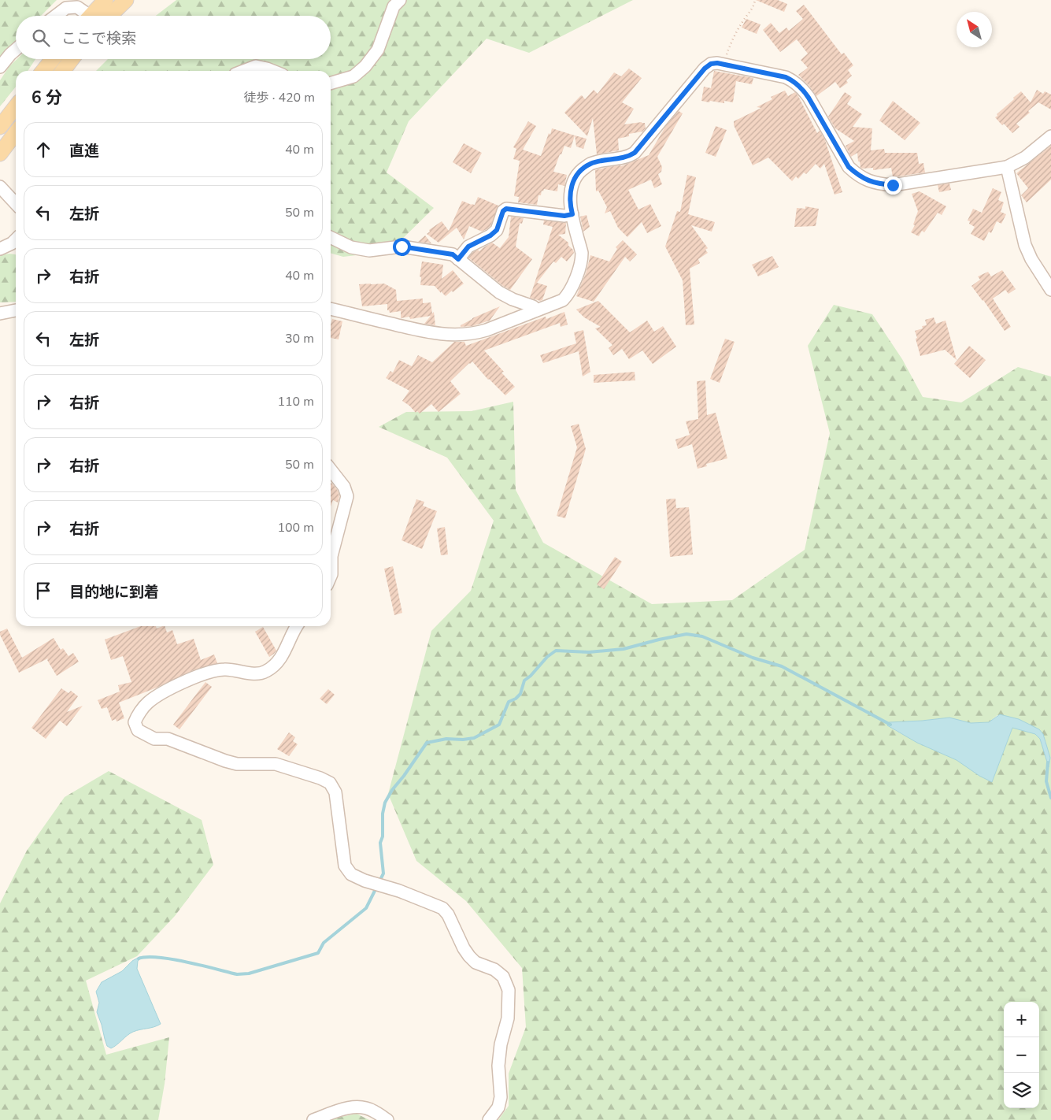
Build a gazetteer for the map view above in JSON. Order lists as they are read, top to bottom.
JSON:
{
  "north": "top left",
  "page": {
    "search": "ここで検索",
    "heading": ["6 分", "徒歩 · 420 m"],
    "list": [
      ["直進", "40 m"],
      ["左折", "50 m"],
      ["右折", "40 m"],
      ["左折", "30 m"],
      ["右折", "110 m"],
      ["右折", "50 m"],
      ["右折", "100 m"],
      "目的地に到着"
    ],
    "map_buttons": ["+", "−"]
  }
}
